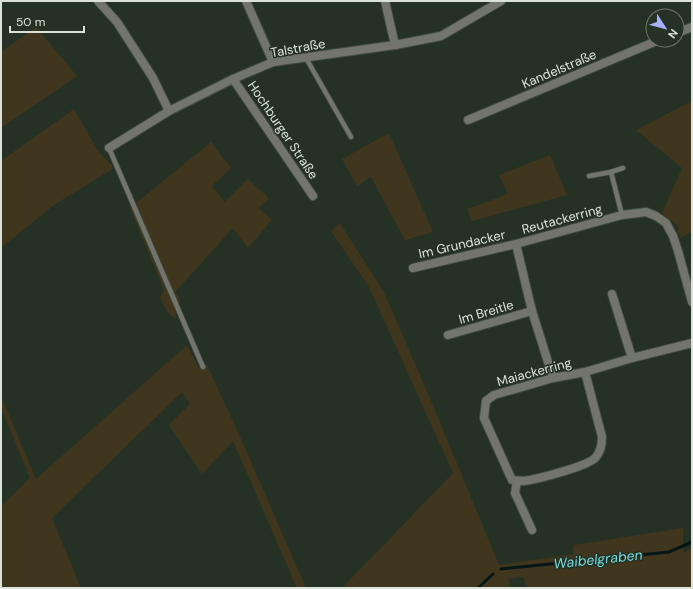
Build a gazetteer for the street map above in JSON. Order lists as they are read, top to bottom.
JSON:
{
  "streets": {
    "street": [
      "Talstraße",
      "Kandelstraße",
      "Hochburger Straße",
      "Reutackerring",
      "Im Grundacker",
      "Im Breitle",
      "Maiackerring"
    ]
  },
  "crossings": [
    ["Talstraße", "Hochburger Straße"],
    ["Reutackerring", "Im Grundacker"],
    ["Reutackerring", "Im Breitle"],
    ["Reutackerring", "Maiackerring"]
  ],
  "water": ["Waibelgraben"],
  "scale_bar": "50 m",
  "north": "bottom right"
}
